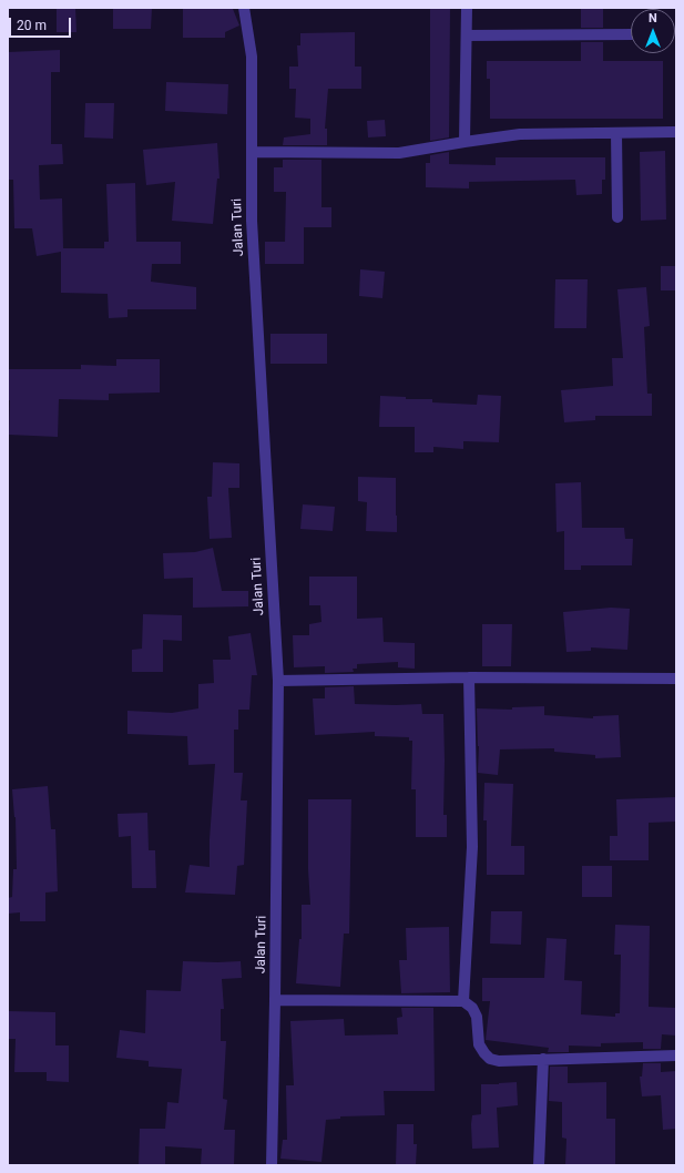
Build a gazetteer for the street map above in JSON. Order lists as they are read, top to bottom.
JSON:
{
  "streets": {
    "street": ["Jalan Turi"]
  },
  "scale_bar": "20 m",
  "north": "top"
}
